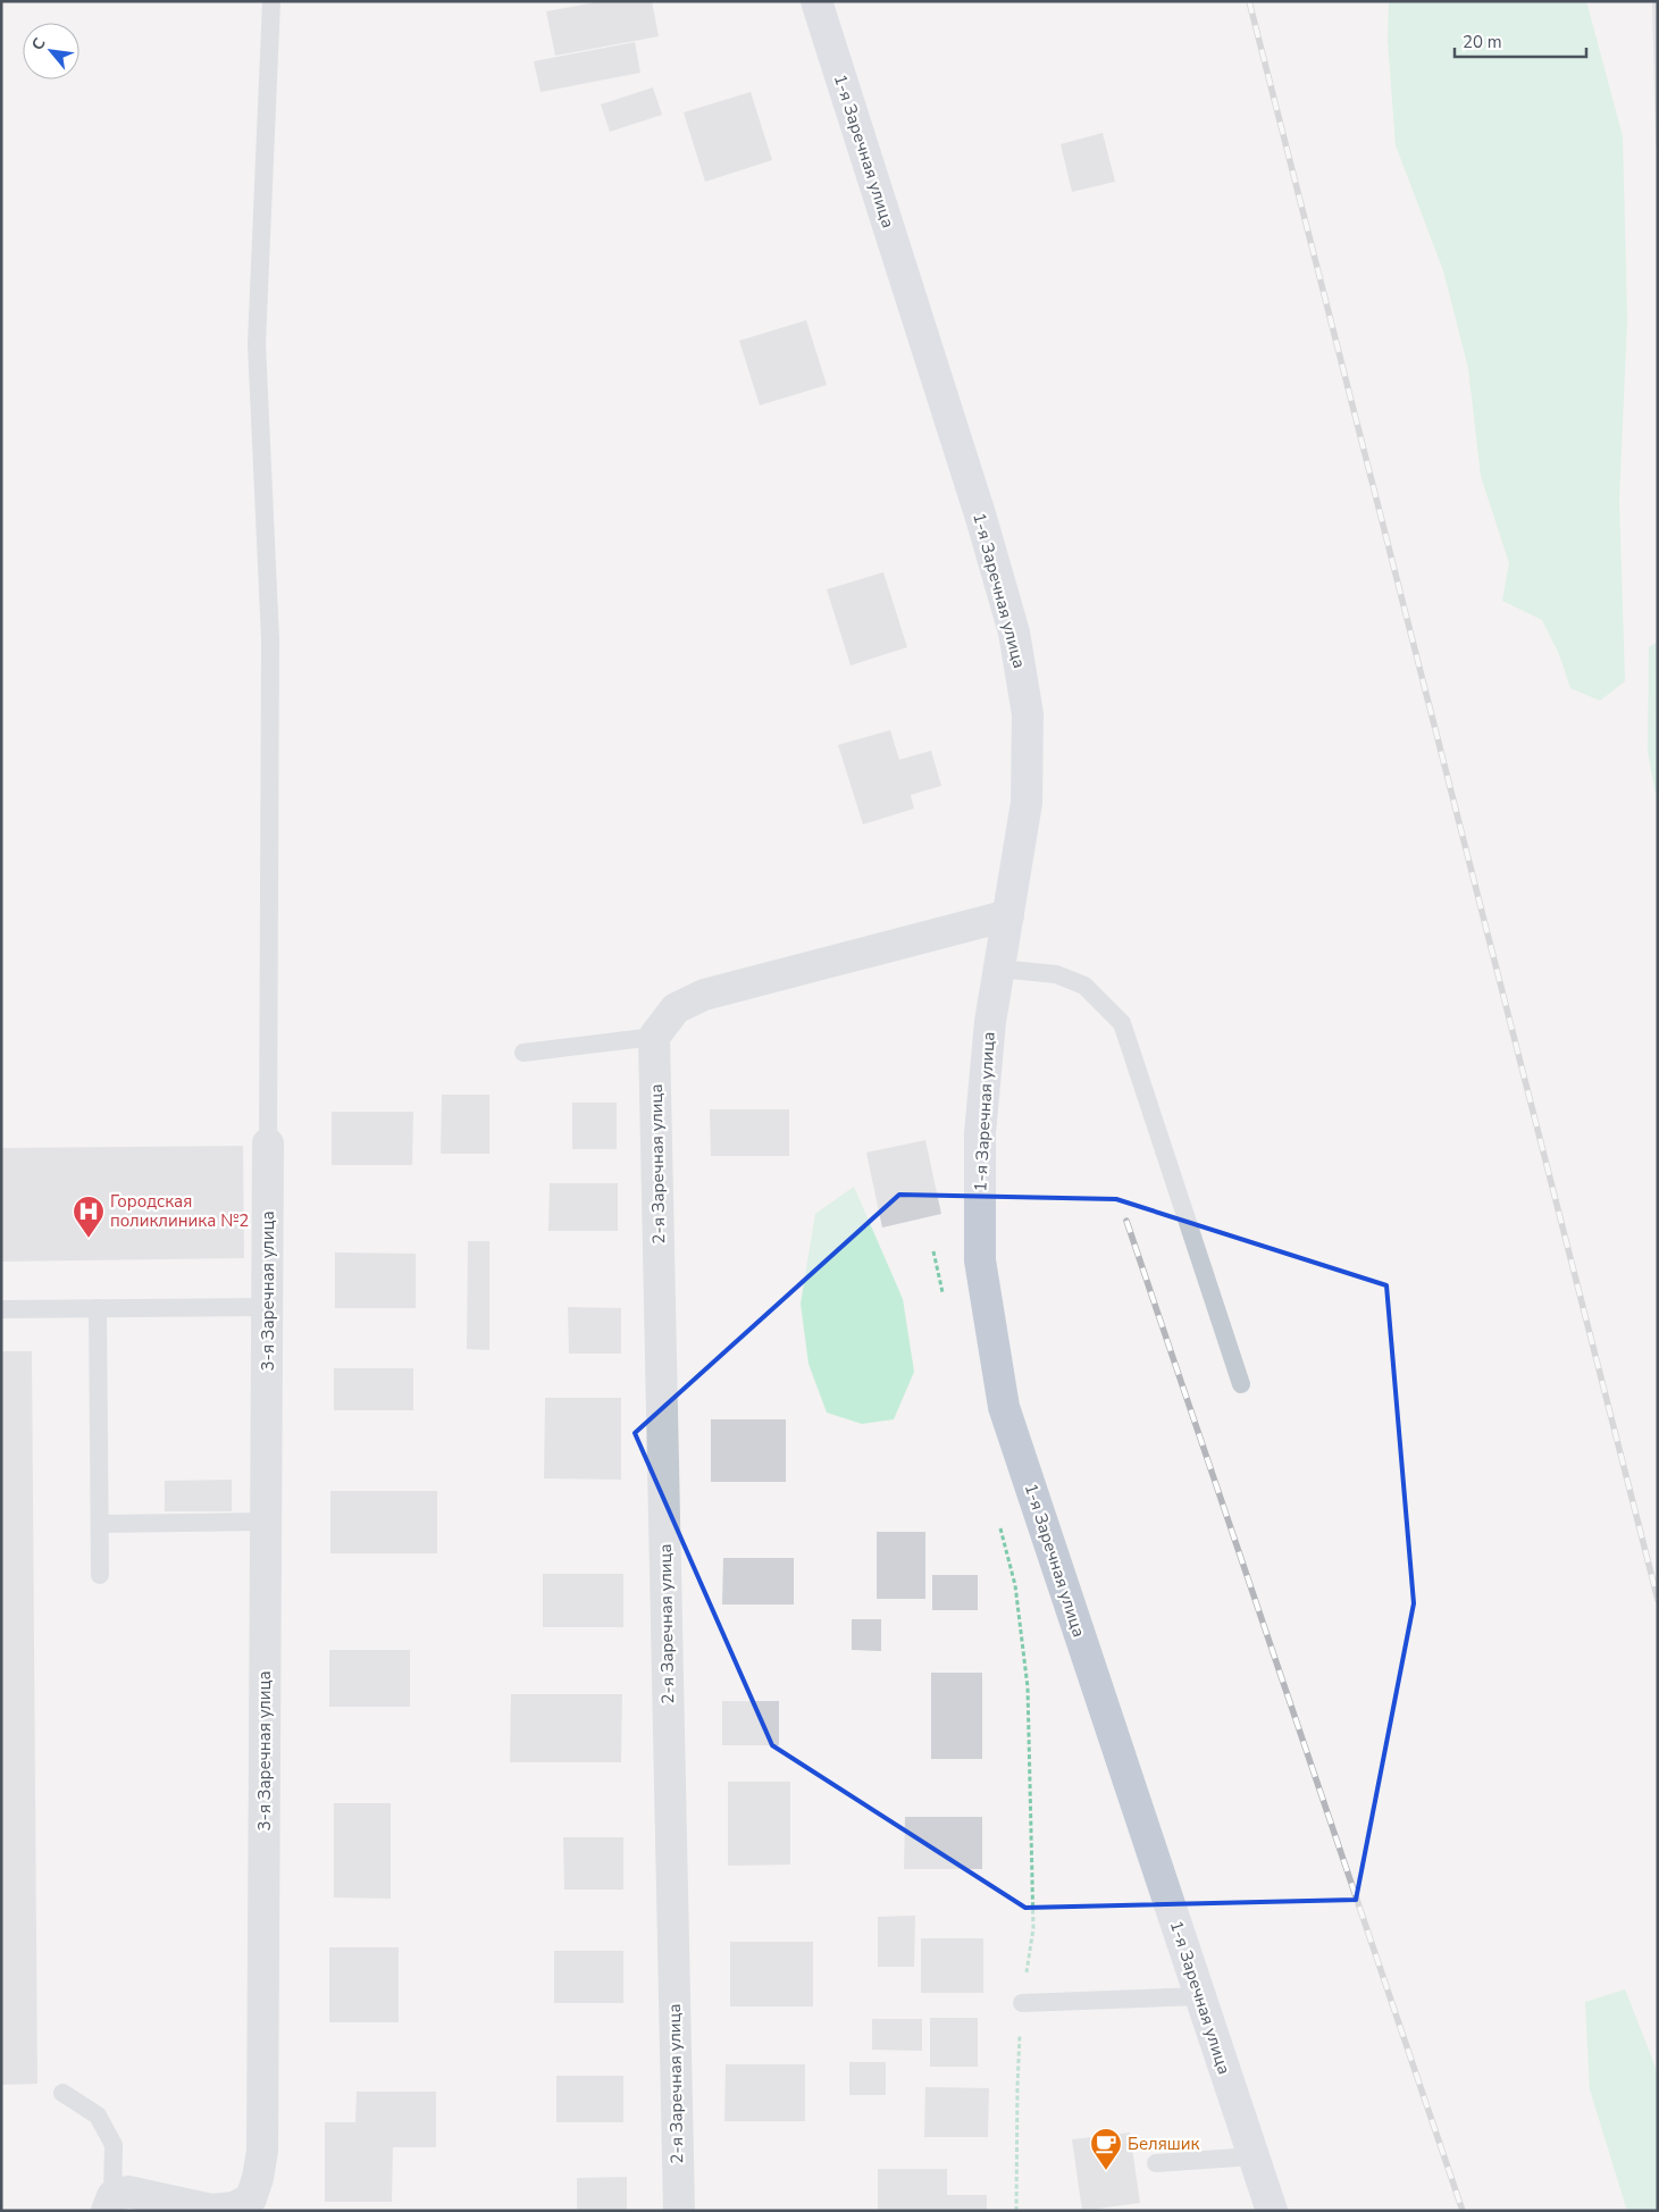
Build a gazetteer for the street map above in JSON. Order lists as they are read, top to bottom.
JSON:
{
  "streets": {
    "street": ["1-я Заречная улица", "2-я Заречная улица", "3-я Заречная улица"]
  },
  "places": {
    "hospital": ["Городская поликлиника №2"],
    "cafe": ["Беляшик"]
  },
  "scale_bar": "20 m",
  "north": "top left"
}
